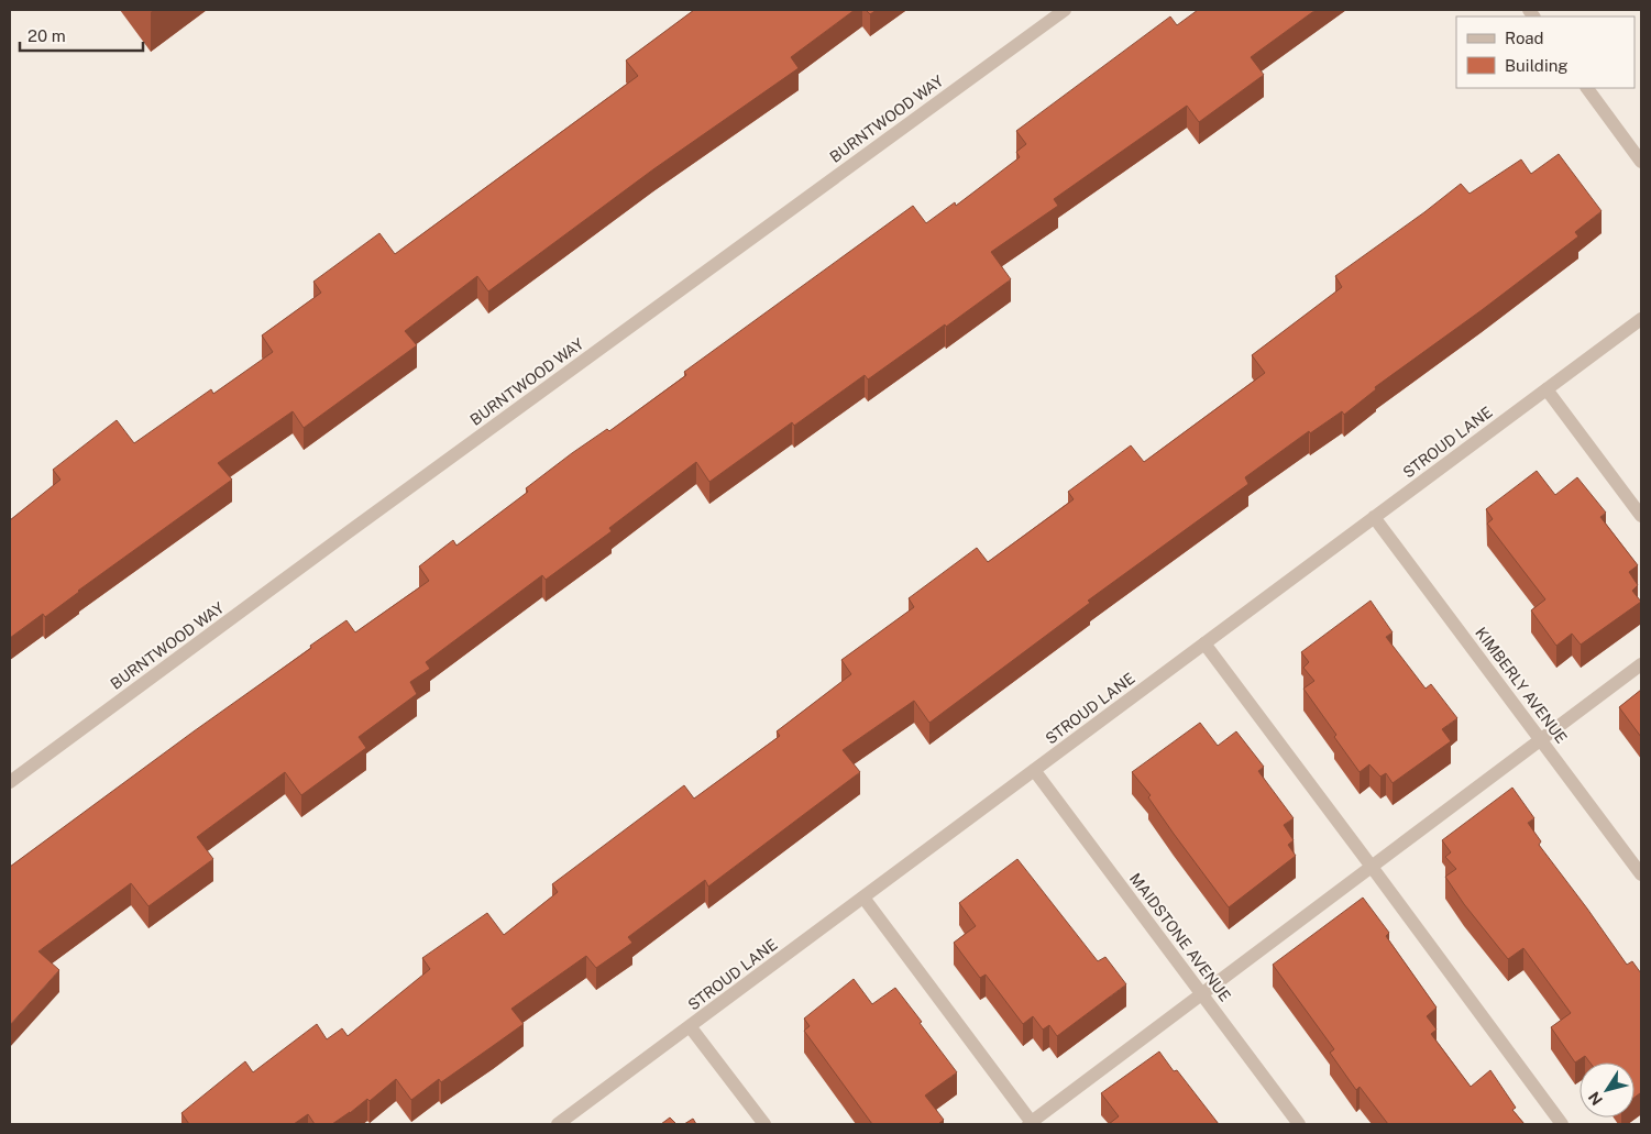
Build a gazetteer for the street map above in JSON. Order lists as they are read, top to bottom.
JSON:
{
  "streets": {
    "street": [
      "BURNTWOOD WAY",
      "STROUD LANE",
      "KIMBERLY AVENUE",
      "MAIDSTONE AVENUE"
    ]
  },
  "crossings": [
    ["STROUD LANE", "KIMBERLY AVENUE"],
    ["STROUD LANE", "MAIDSTONE AVENUE"]
  ],
  "legend": ["Road", "Building"],
  "scale_bar": "20 m",
  "north": "bottom left"
}
